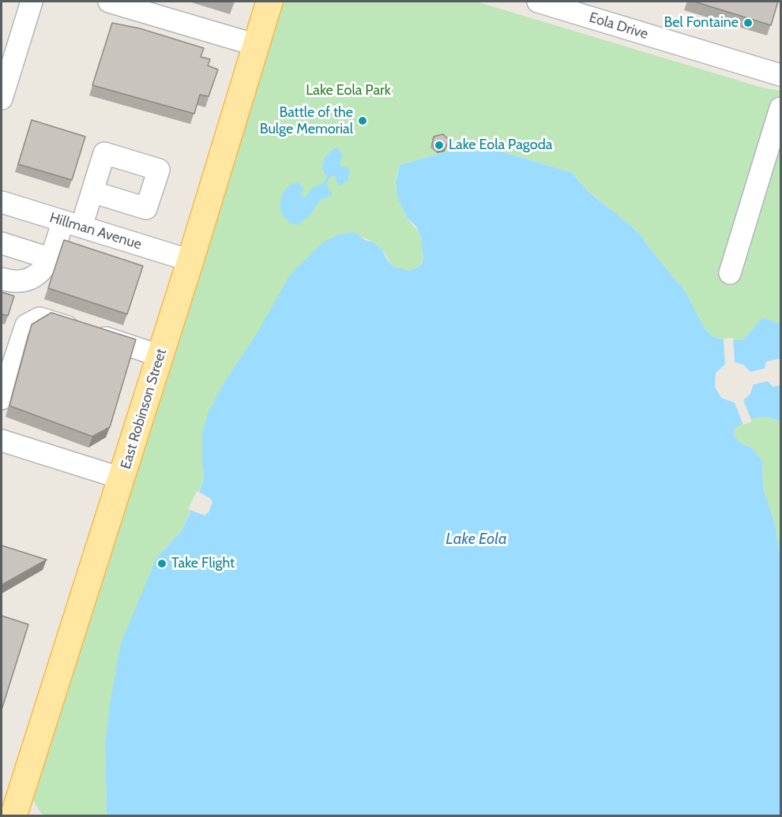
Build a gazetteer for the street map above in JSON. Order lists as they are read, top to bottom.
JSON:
{
  "streets": {
    "main road": ["East Robinson Street"],
    "street": ["Eola Drive", "Hillman Avenue"]
  },
  "crossings": [
    ["Hillman Avenue", "East Robinson Street"]
  ],
  "water": ["Lake Eola"],
  "parks": ["Lake Eola Park"],
  "places": [
    "Bel Fontaine",
    "Battle of the Bulge Memorial",
    "Lake Eola Pagoda",
    "Take Flight"
  ]
}
